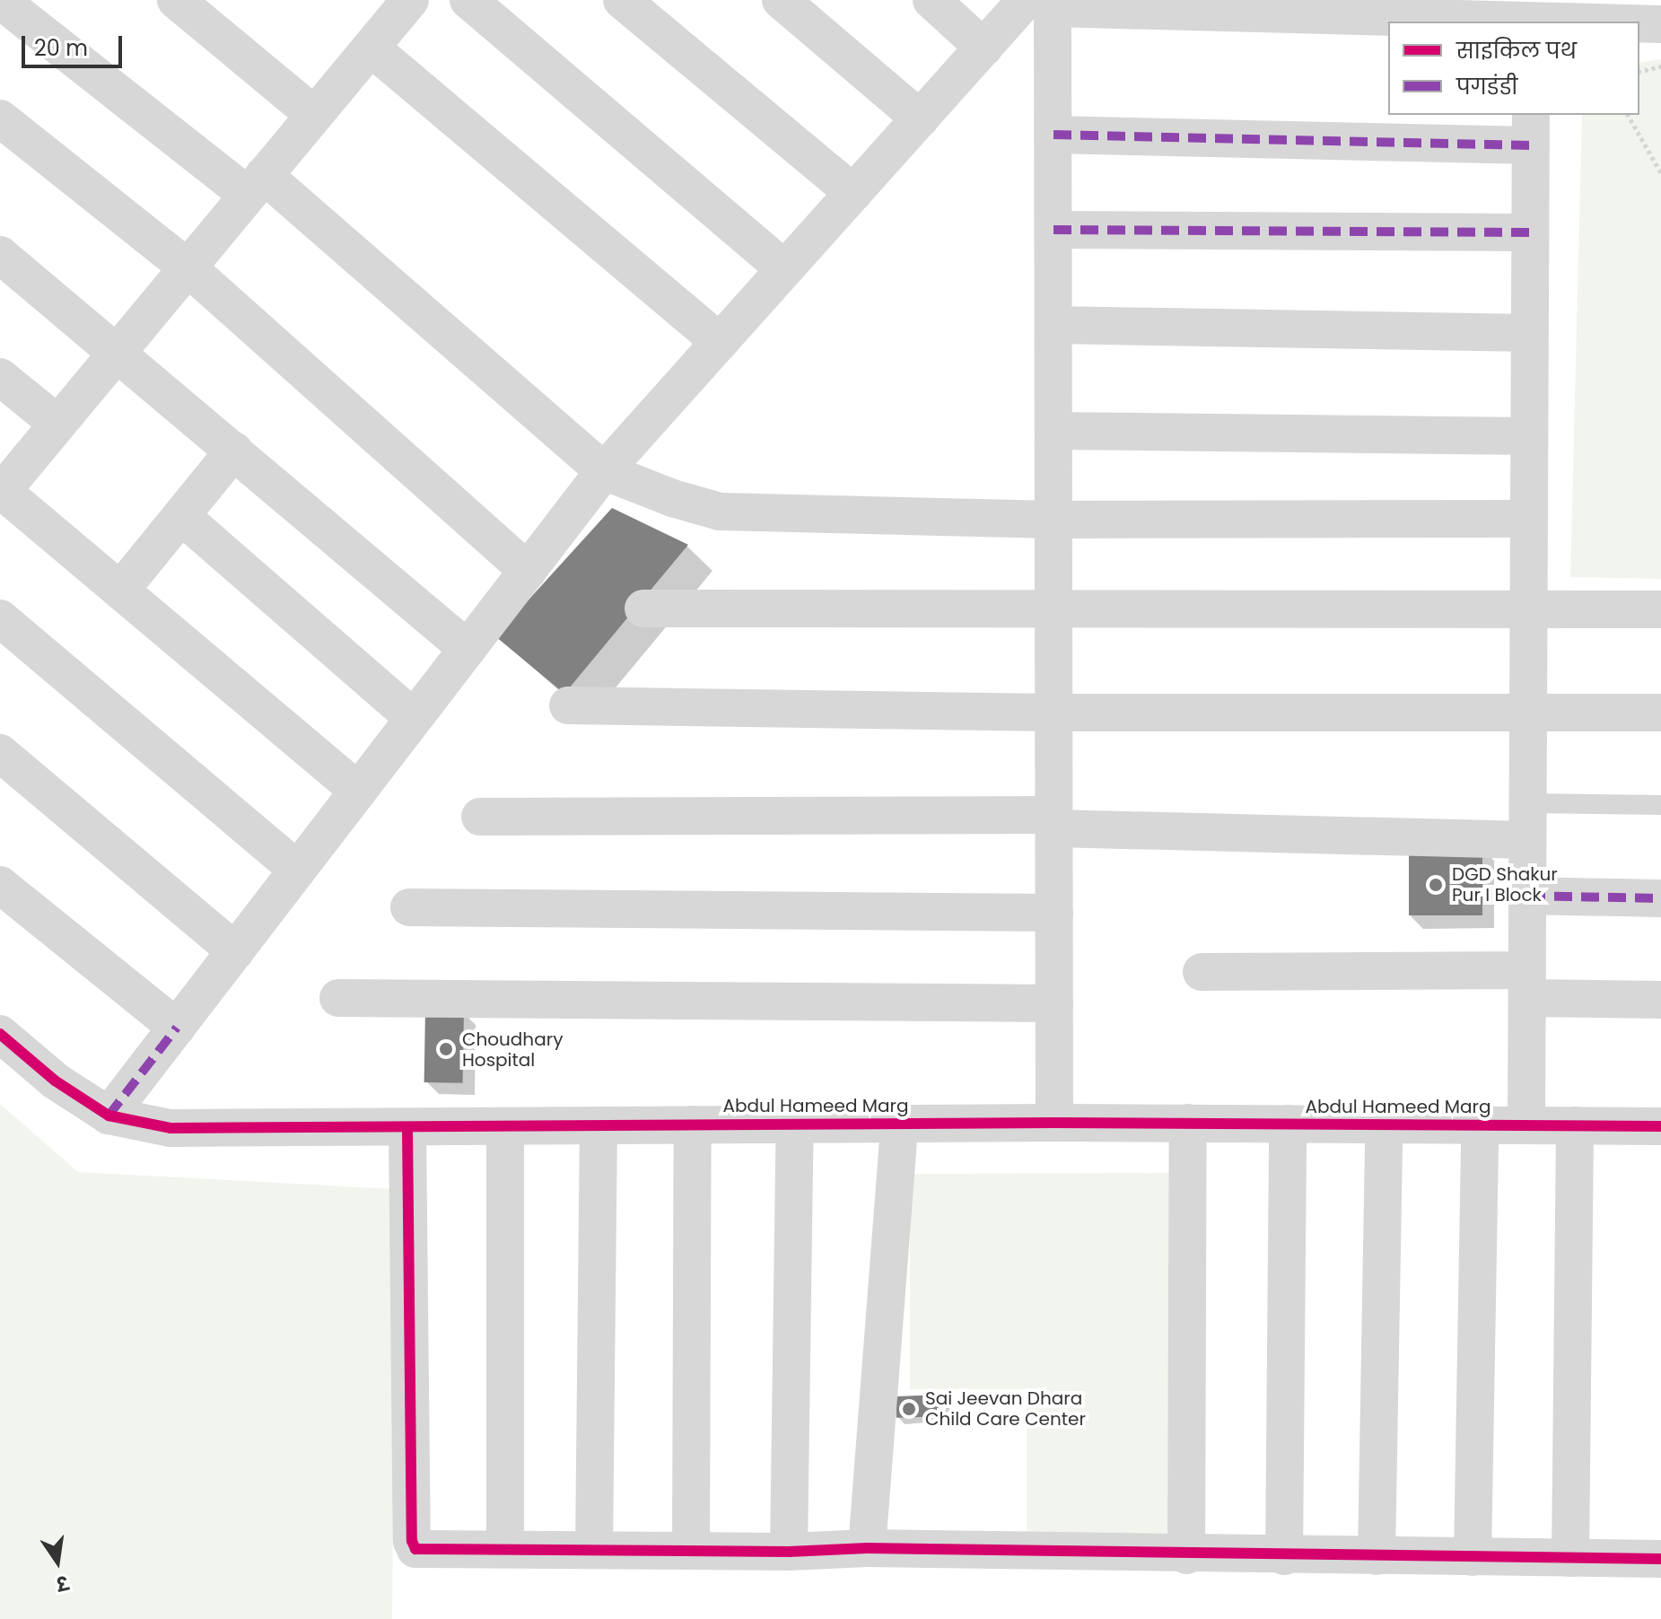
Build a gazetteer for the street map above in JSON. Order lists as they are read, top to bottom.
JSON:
{
  "streets": {
    "street": ["Abdul Hameed Marg"]
  },
  "places": ["DGD Shakur Pur I Block", "Choudhary Hospital", "Sai Jeevan Dhara Child Care Center"],
  "legend": ["साइकिल पथ", "पगडंडी"],
  "scale_bar": "20 m",
  "north": "bottom"
}
